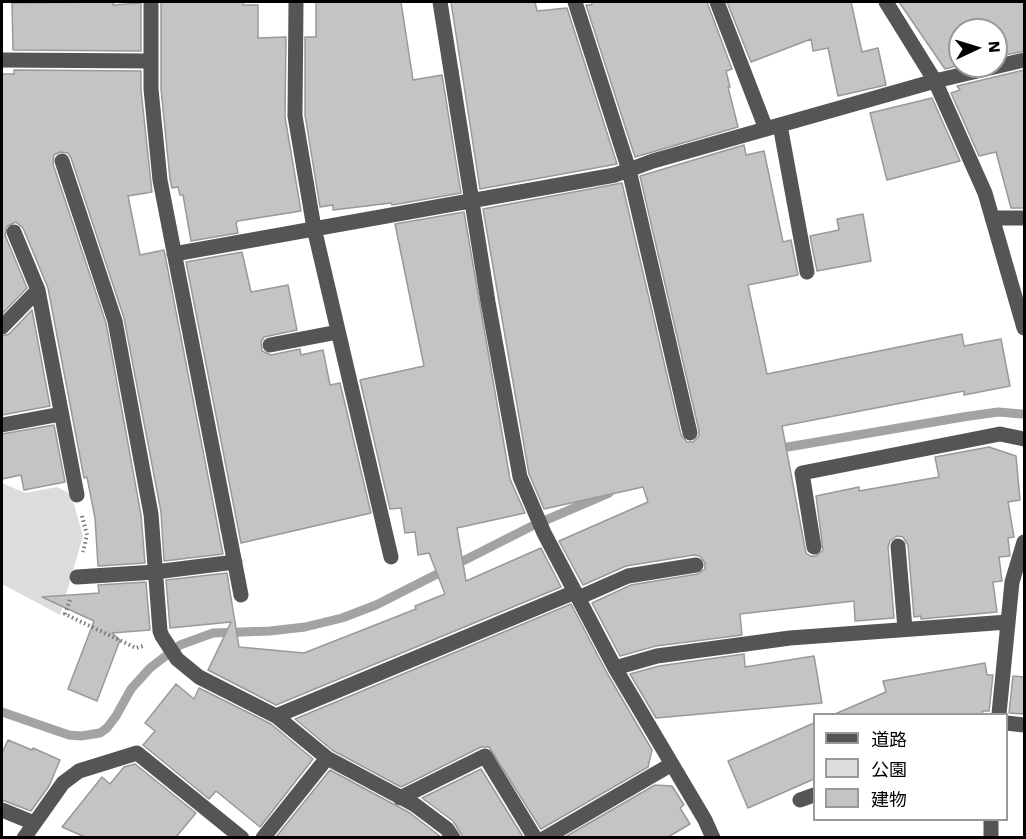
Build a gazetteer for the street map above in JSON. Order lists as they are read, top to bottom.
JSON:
{
  "legend": ["道路", "公園", "建物"],
  "north": "right"
}
